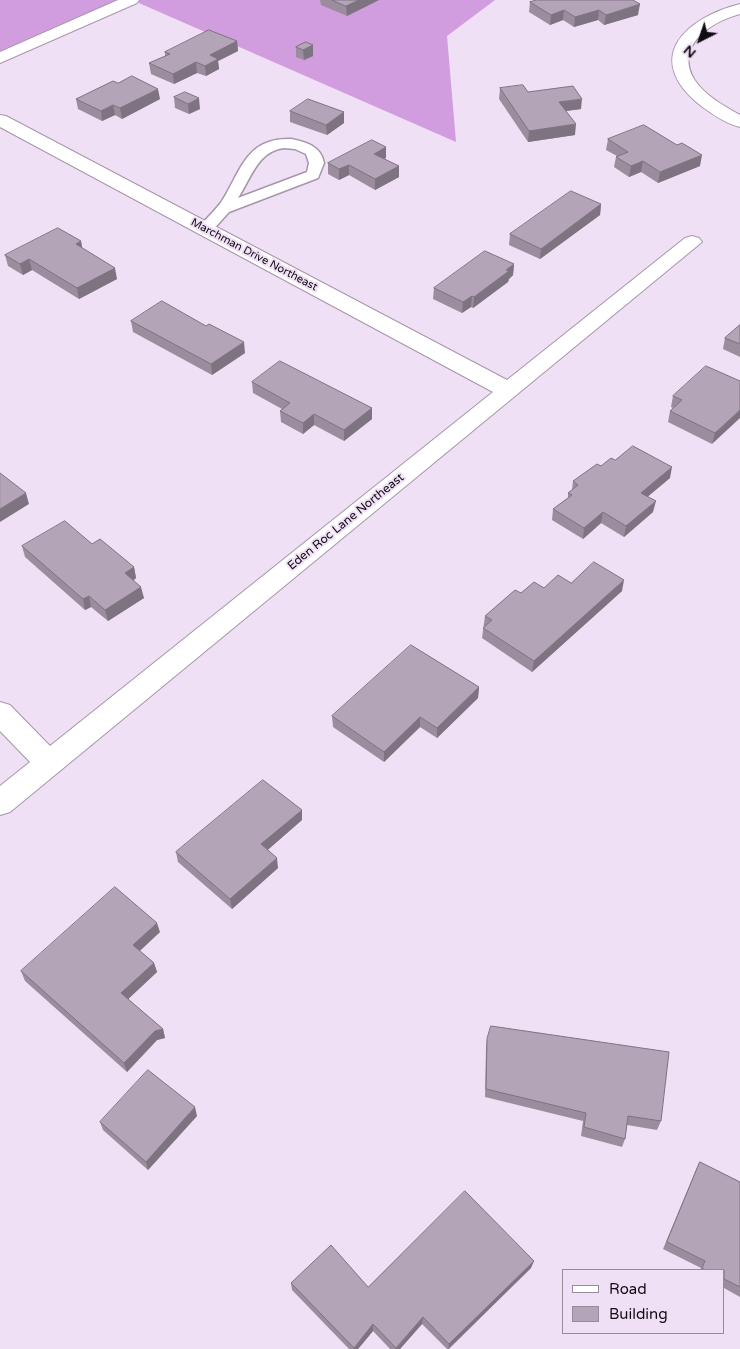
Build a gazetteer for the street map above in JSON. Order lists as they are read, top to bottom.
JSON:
{
  "streets": {
    "street": ["Marchman Drive Northeast", "Eden Roc Lane Northeast"]
  },
  "crossings": [
    ["Marchman Drive Northeast", "Eden Roc Lane Northeast"]
  ],
  "legend": ["Road", "Building"],
  "north": "bottom left"
}
